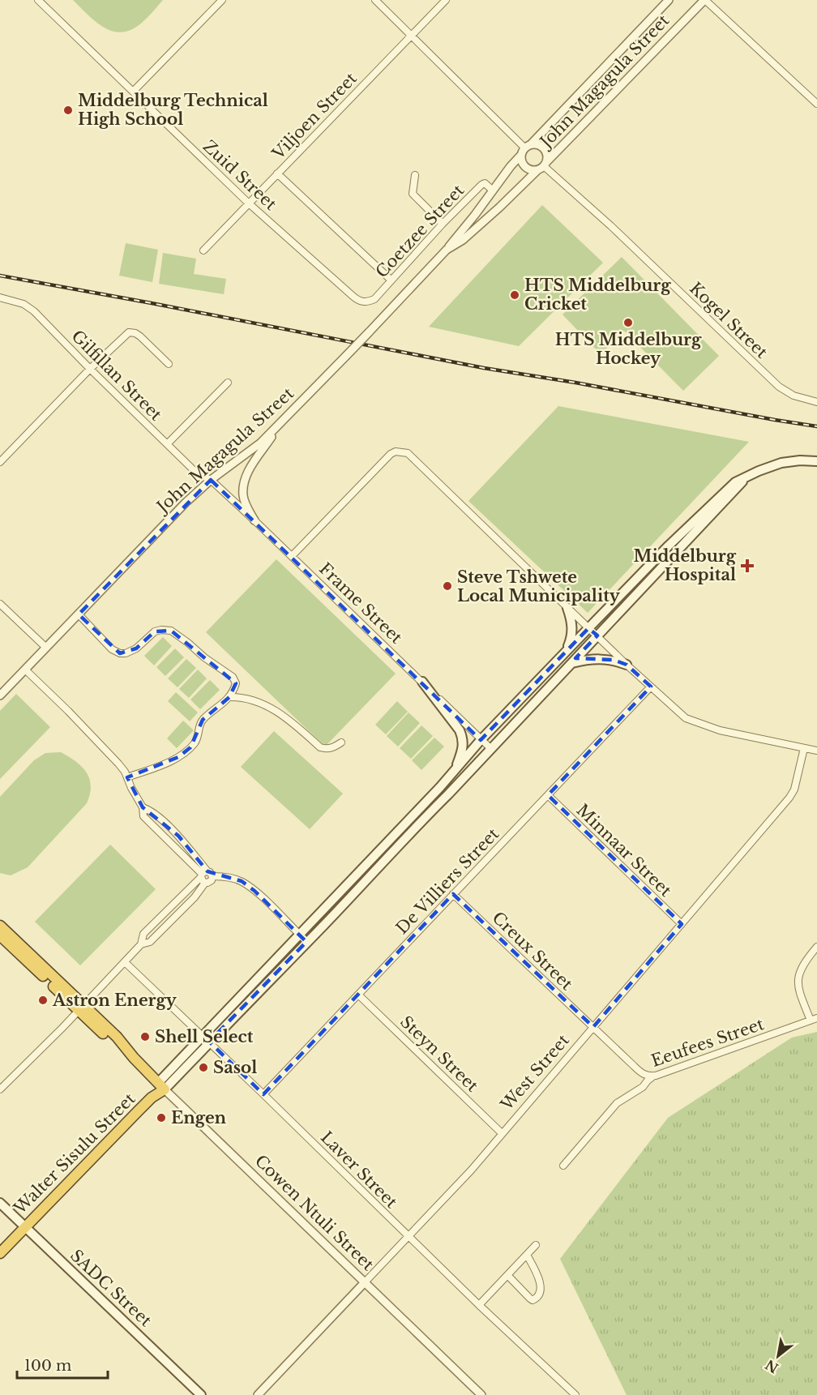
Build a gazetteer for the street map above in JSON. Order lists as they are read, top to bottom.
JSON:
{
  "streets": {
    "highway": ["Walter Sisulu Street", "Cowen Ntuli Street"],
    "main road": ["SADC Street"],
    "street": [
      "John Magagula Street",
      "Viljoen Street",
      "Zuid Street",
      "Coetzee Street",
      "Kogel Street",
      "Gilfillan Street",
      "Frame Street",
      "Minnaar Street",
      "De Villiers Street",
      "Creux Street",
      "Eeufees Street",
      "Steyn Street",
      "West Street",
      "Laver Street"
    ]
  },
  "crossings": [
    ["John Magagula Street", "Coetzee Street"],
    ["John Magagula Street", "Kogel Street"],
    ["John Magagula Street", "Gilfillan Street"],
    ["John Magagula Street", "Frame Street"],
    ["Viljoen Street", "Zuid Street"],
    ["Zuid Street", "Coetzee Street"],
    ["Gilfillan Street", "Frame Street"],
    ["Minnaar Street", "De Villiers Street"],
    ["Minnaar Street", "West Street"],
    ["De Villiers Street", "Creux Street"],
    ["De Villiers Street", "Steyn Street"],
    ["De Villiers Street", "Laver Street"],
    ["Creux Street", "Eeufees Street"],
    ["Creux Street", "West Street"],
    ["Eeufees Street", "West Street"],
    ["Steyn Street", "West Street"],
    ["West Street", "Laver Street"],
    ["West Street", "Cowen Ntuli Street"],
    ["Walter Sisulu Street", "Cowen Ntuli Street"],
    ["Walter Sisulu Street", "SADC Street"]
  ],
  "places": {
    "other": [
      "Middelburg Technical High School",
      "HTS Middelburg Cricket",
      "HTS Middelburg Hockey",
      "Steve Tshwete Local Municipality",
      "Astron Energy",
      "Shell Select",
      "Sasol",
      "Engen"
    ],
    "health": ["Middelburg Hospital"]
  },
  "scale_bar": "100 m",
  "north": "bottom left"
}
